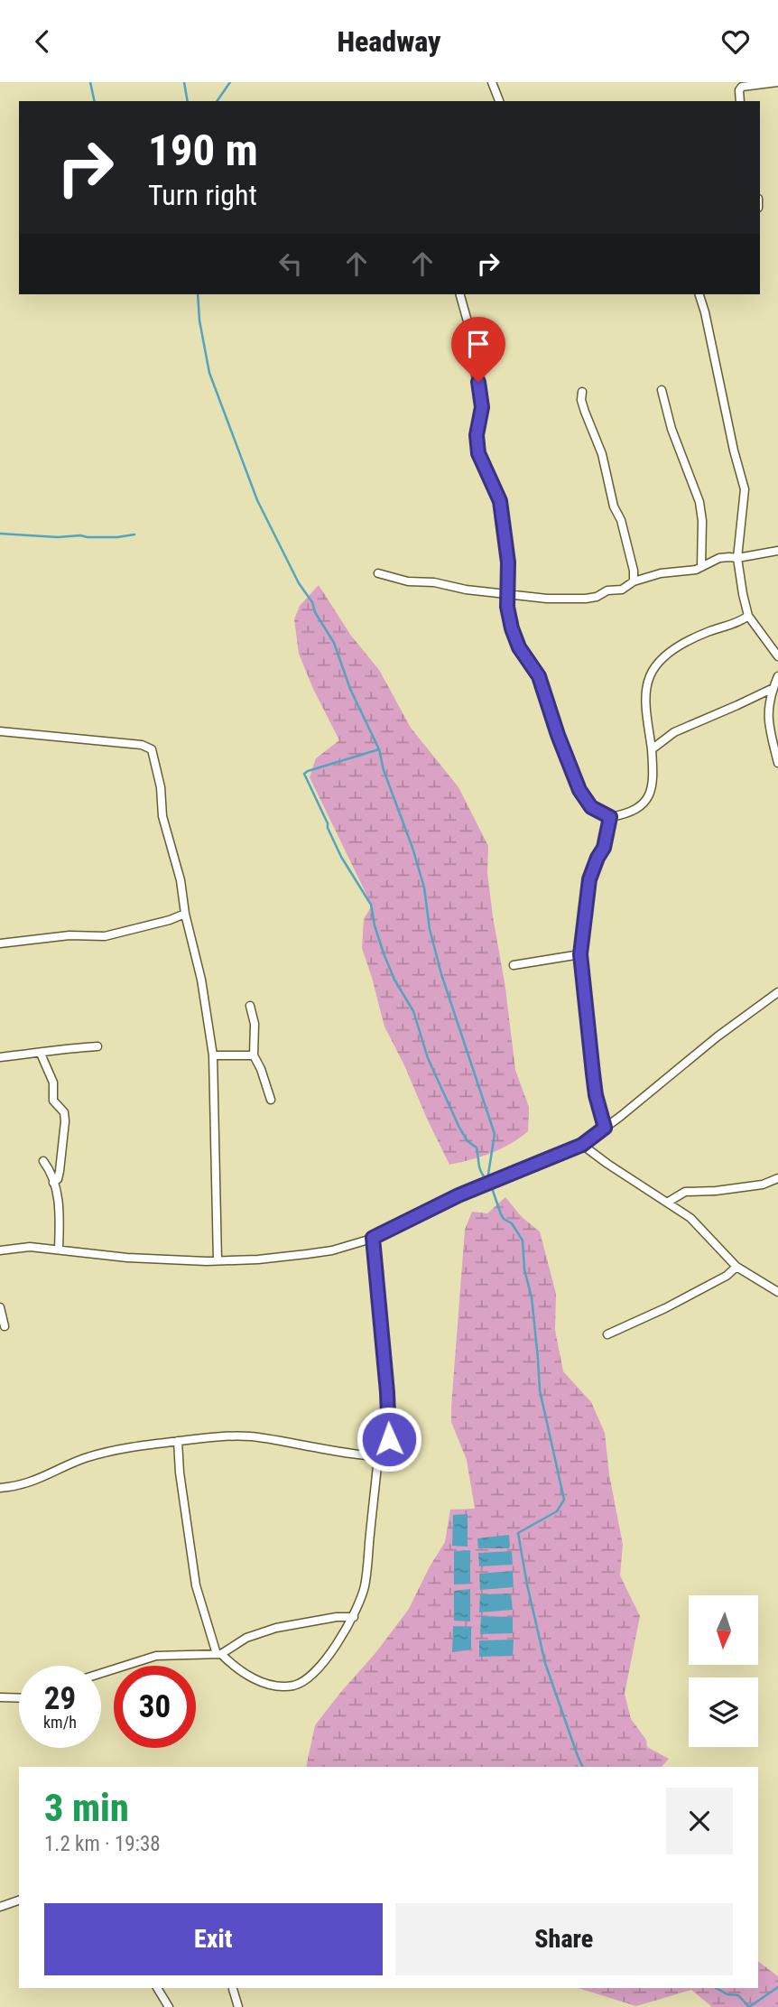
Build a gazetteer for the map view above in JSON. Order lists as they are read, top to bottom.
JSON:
{
  "north": "bottom",
  "page": {
    "header": "Headway",
    "turn": ["190 m", "Turn right"],
    "speed": "29 km/h",
    "limit": "30",
    "heading": ["3 min", "1.2 km · 19:38"],
    "buttons": ["Exit", "Share"]
  }
}
